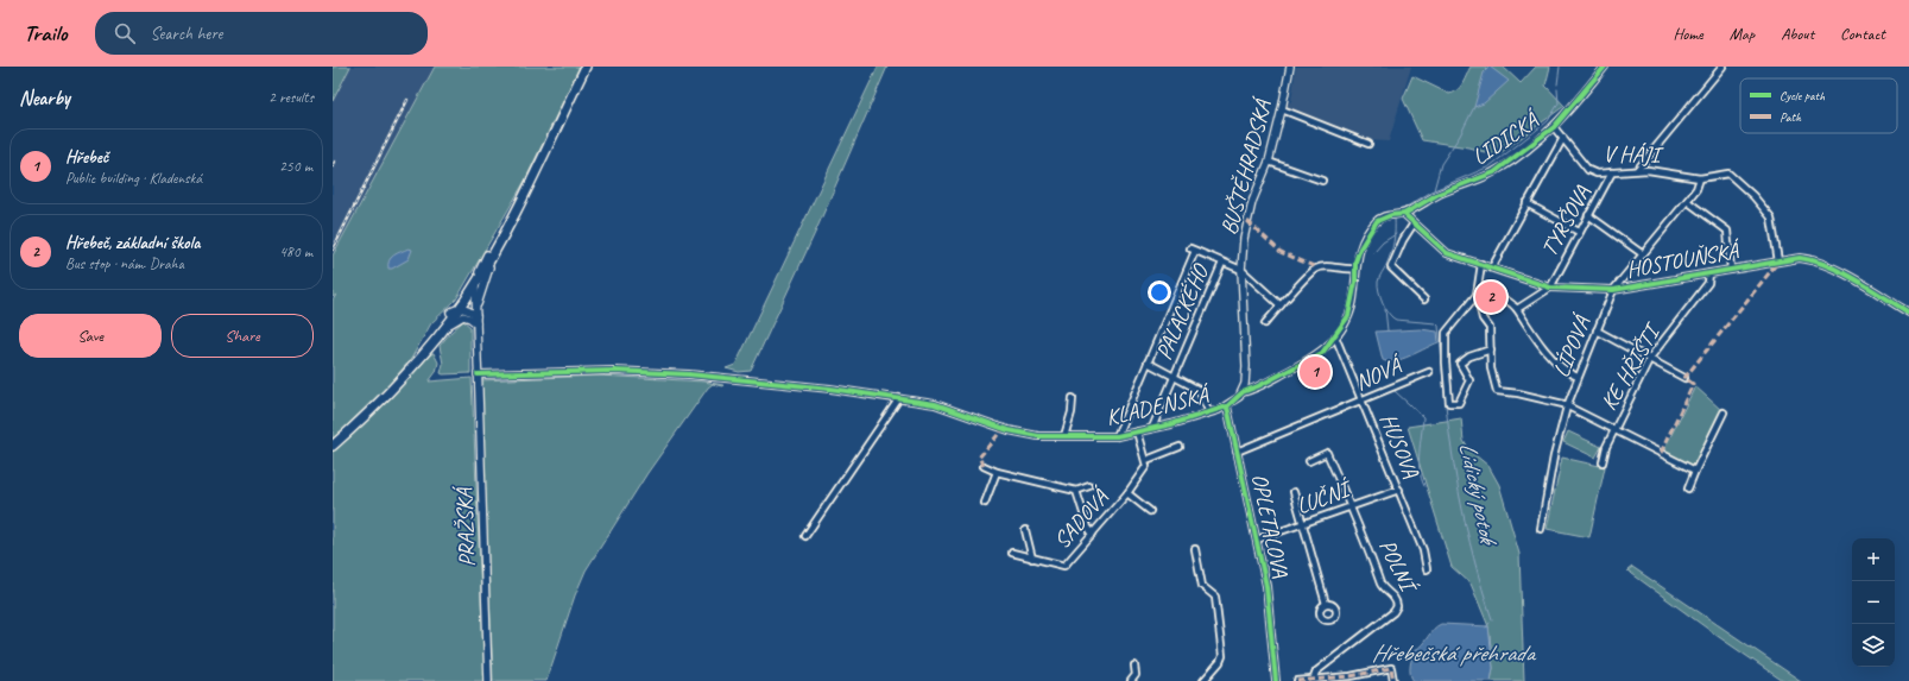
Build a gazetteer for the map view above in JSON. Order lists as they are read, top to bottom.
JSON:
{
  "streets": {
    "street": [
      "LIDICKÁ",
      "V HÁJI",
      "BUŠTĚHRADSKÁ",
      "TYRŠOVA",
      "HOSTOUŇSKÁ",
      "PALACKÉHO",
      "LÍPOVÁ",
      "KE HŘIŠTI",
      "NOVÁ",
      "KLADENSKÁ",
      "HUSOVA",
      "LUČNÍ",
      "SADOVÁ",
      "OPLETALOVA",
      "PRAŽSKÁ",
      "POLNÍ"
    ]
  },
  "crossings": [
    ["LIDICKÁ", "V HÁJI"],
    ["LIDICKÁ", "HOSTOUŇSKÁ"],
    ["LIDICKÁ", "KLADENSKÁ"],
    ["V HÁJI", "TYRŠOVA"],
    ["V HÁJI", "HOSTOUŇSKÁ"],
    ["V HÁJI", "LÍPOVÁ"],
    ["BUŠTĚHRADSKÁ", "KLADENSKÁ"],
    ["TYRŠOVA", "HOSTOUŇSKÁ"],
    ["HOSTOUŇSKÁ", "LÍPOVÁ"],
    ["HOSTOUŇSKÁ", "KE HŘIŠTI"],
    ["HOSTOUŇSKÁ", "KLADENSKÁ"],
    ["PALACKÉHO", "KLADENSKÁ"],
    ["NOVÁ", "HUSOVA"],
    ["NOVÁ", "OPLETALOVA"],
    ["KLADENSKÁ", "HUSOVA"],
    ["KLADENSKÁ", "OPLETALOVA"],
    ["KLADENSKÁ", "PRAŽSKÁ"],
    ["HUSOVA", "LUČNÍ"],
    ["LUČNÍ", "OPLETALOVA"],
    ["LUČNÍ", "POLNÍ"]
  ],
  "water": ["Lidický potok", "Hřebečská přehrada"],
  "legend": ["Cycle path", "Path"],
  "page": {
    "header": "Trailo",
    "search": "Search here",
    "nav": [
      "Home",
      "Map",
      "About",
      "Contact"
    ],
    "heading": ["Nearby", "2 results"],
    "list": [
      {
        "mark": "1",
        "name": "Hřebeč",
        "note": "Public building · Kladenská",
        "value": "250 m"
      },
      {
        "mark": "2",
        "name": "Hřebeč, základní škola",
        "note": "Bus stop · nám. Draha",
        "value": "480 m"
      }
    ],
    "pins": ["2", "1"],
    "buttons": ["Save", "Share"],
    "map_buttons": ["+", "−"]
  }
}
